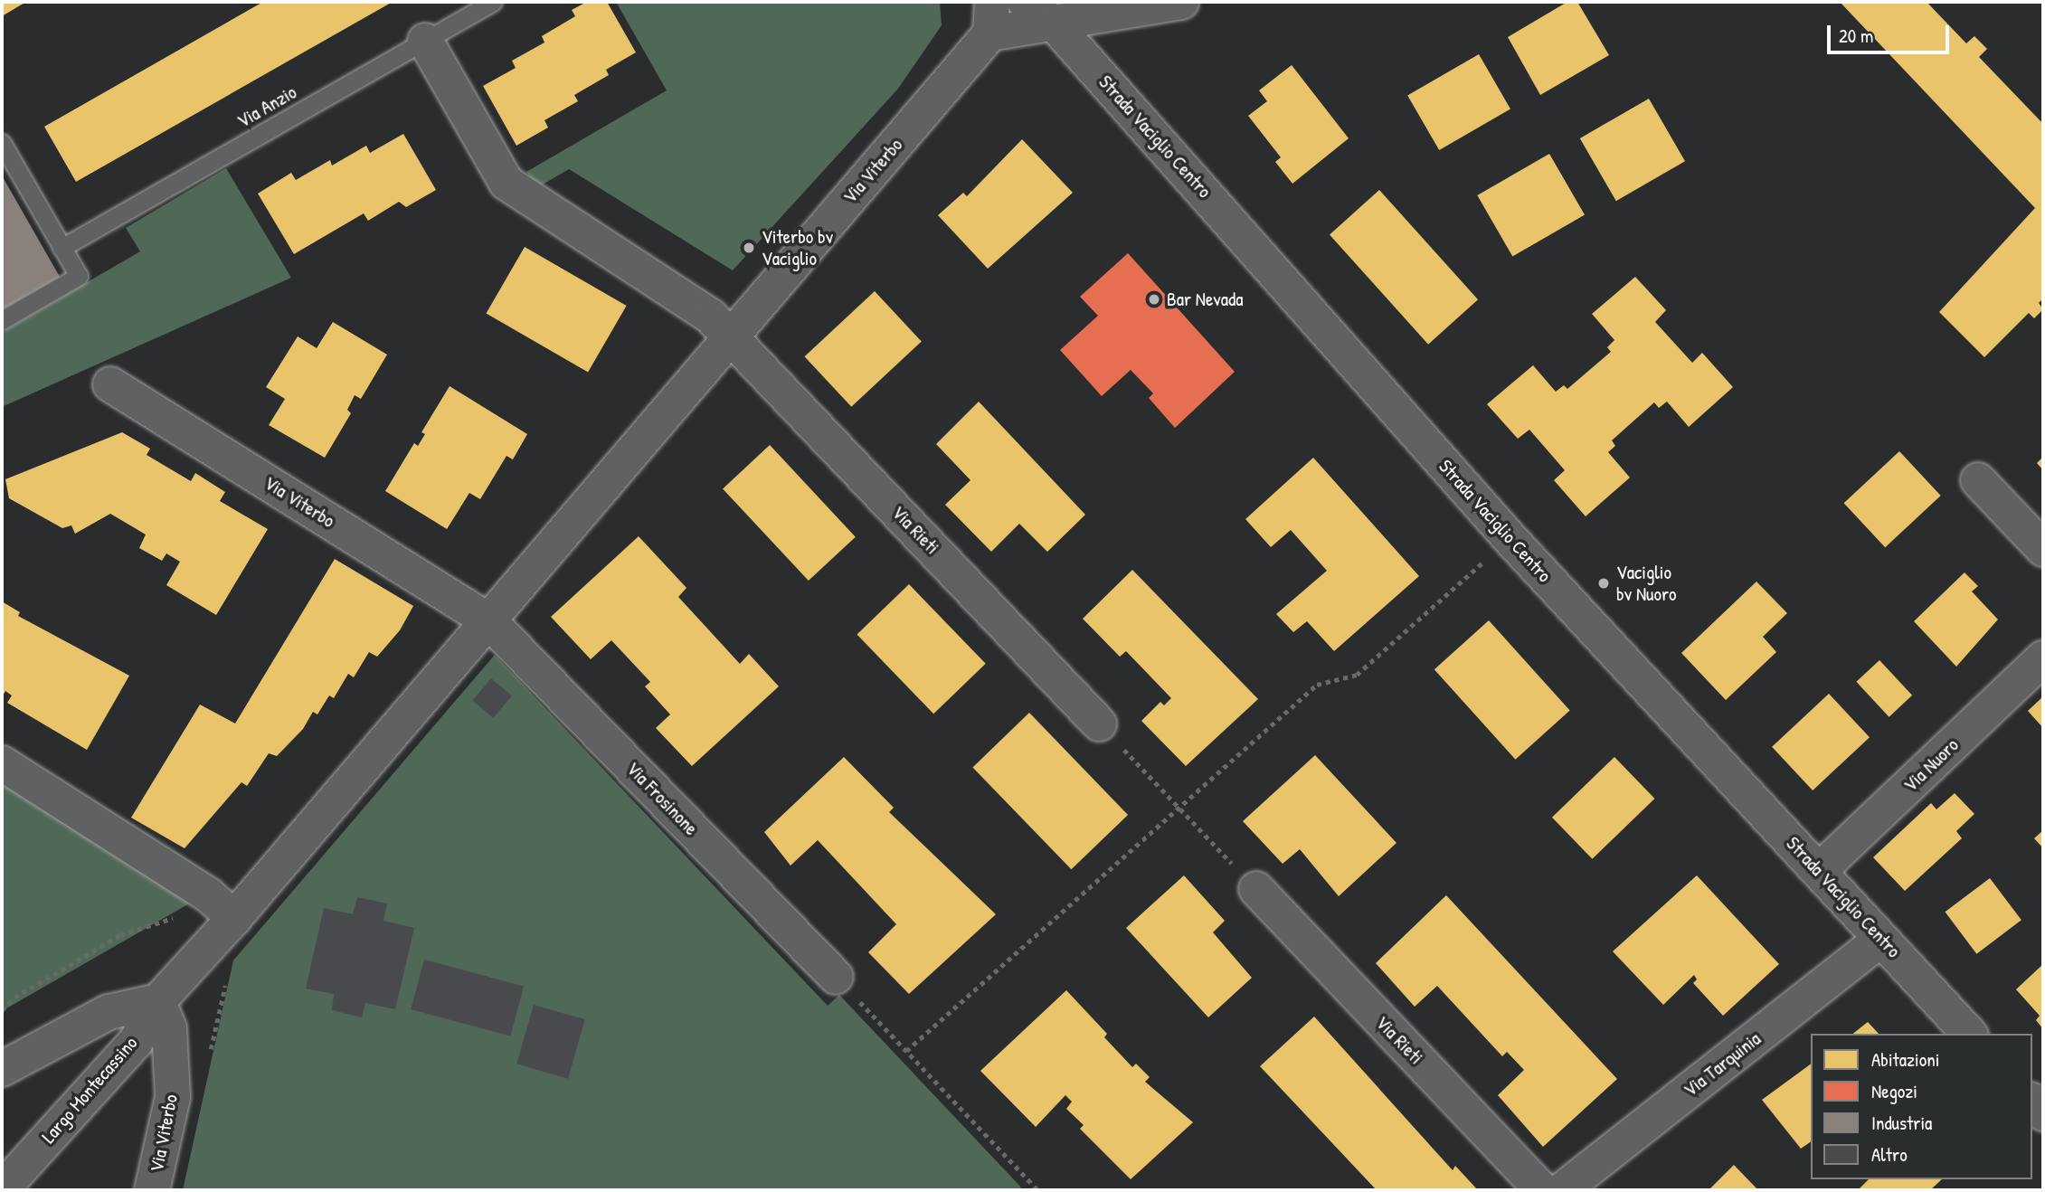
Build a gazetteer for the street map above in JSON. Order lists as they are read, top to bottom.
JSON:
{
  "streets": {
    "street": [
      "Strada Vaciglio Centro",
      "Via Viterbo",
      "Via Rieti",
      "Via Nuoro",
      "Via Frosinone",
      "Via Tarquinia",
      "Largo Montecassino"
    ],
    "lane": ["Via Anzio"]
  },
  "crossings": [
    ["Strada Vaciglio Centro", "Via Viterbo"],
    ["Strada Vaciglio Centro", "Via Nuoro"],
    ["Strada Vaciglio Centro", "Via Tarquinia"],
    ["Via Viterbo", "Via Rieti"],
    ["Via Viterbo", "Via Frosinone"],
    ["Via Viterbo", "Largo Montecassino"]
  ],
  "places": ["Viterbo bv Vaciglio", "Bar Nevada", "Vaciglio bv Nuoro"],
  "legend": [
    "Abitazioni",
    "Negozi",
    "Industria",
    "Altro"
  ],
  "scale_bar": "20 m"
}
